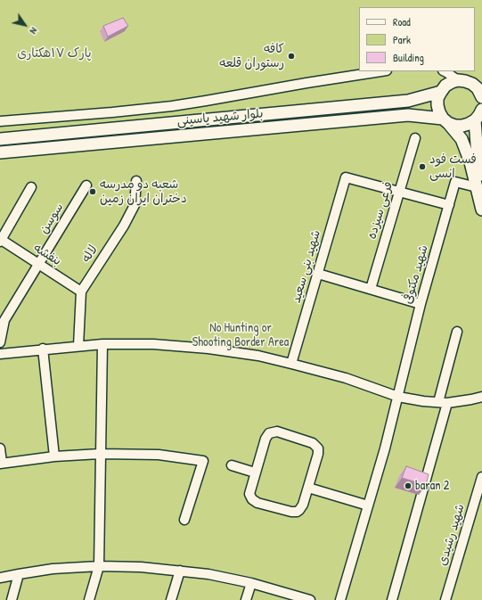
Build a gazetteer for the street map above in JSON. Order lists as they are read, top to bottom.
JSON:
{
  "streets": {
    "main road": ["بلوار شهید یاسینی"],
    "street": [
      "فرعی سیزده",
      "سوسن",
      "لاله",
      "بنفشه",
      "شهید بنی سعید",
      "شهید مکتوفی",
      "شهید رشیدی"
    ]
  },
  "crossings": [
    ["فرعی سیزده", "شهید بنی سعید"],
    ["سوسن", "بنفشه"],
    ["لاله", "بنفشه"]
  ],
  "parks": ["پارک ۱۷هکتاری", "No Hunting or Shooting Border Area"],
  "places": [
    "کافه رستوران قلعه",
    "فست فود انسی",
    "شعبه دو مدرسه دختران ایران زمین",
    "baran 2"
  ],
  "legend": ["Road", "Park", "Building"],
  "north": "bottom right"
}
